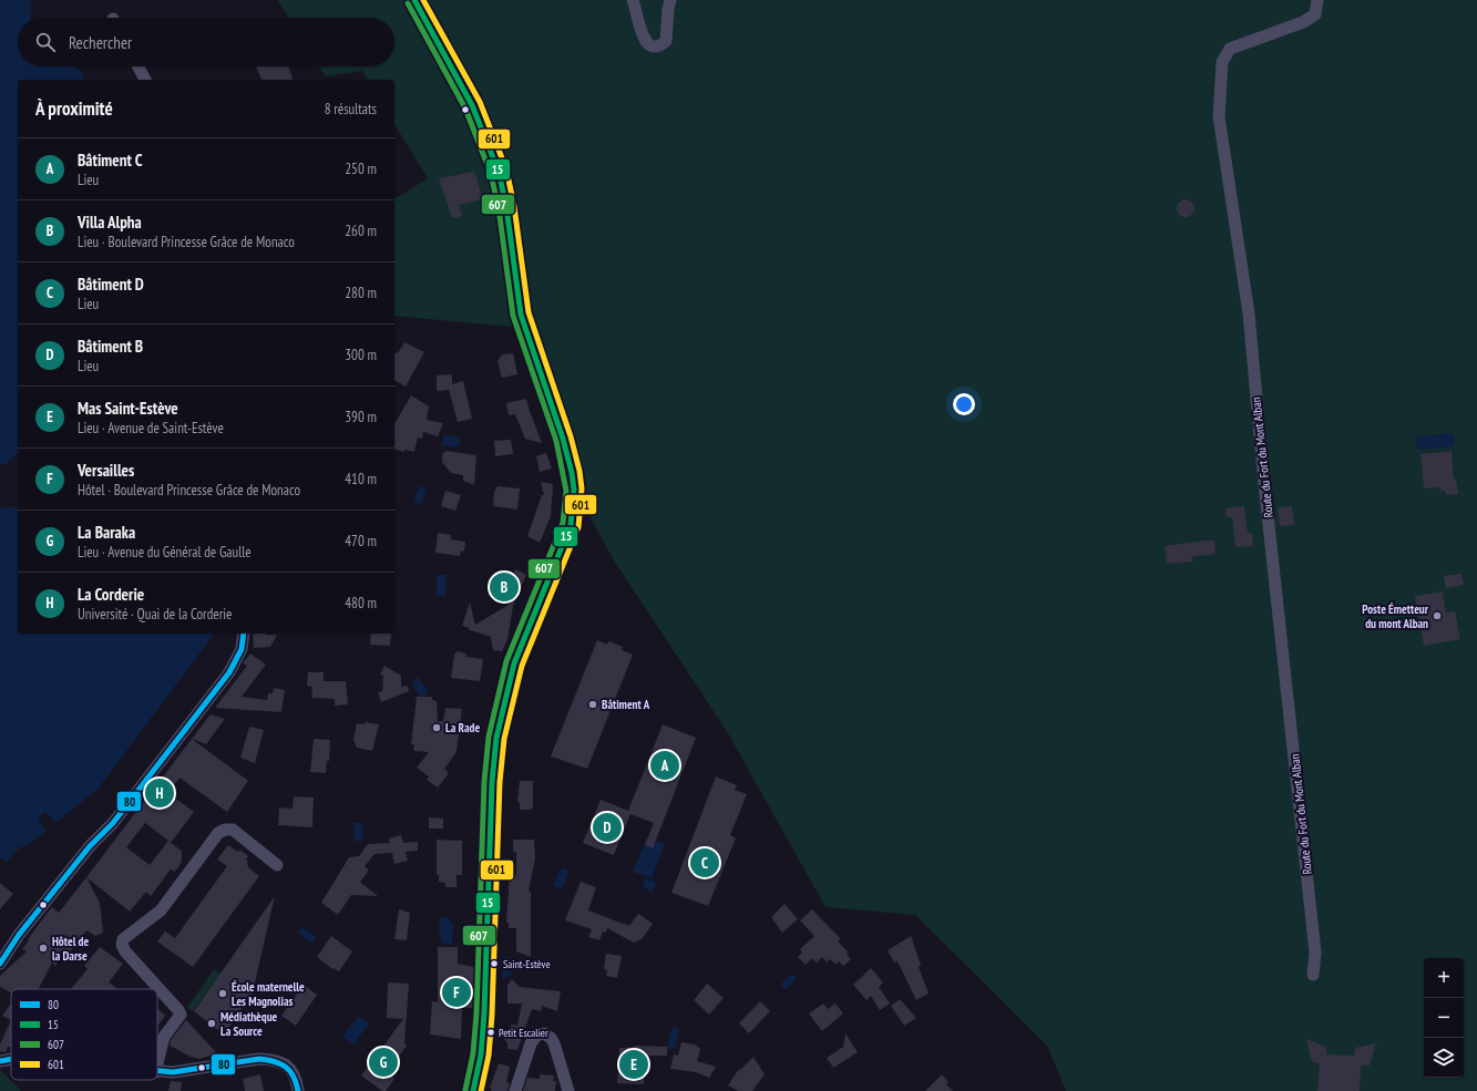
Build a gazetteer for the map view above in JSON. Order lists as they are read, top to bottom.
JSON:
{
  "streets": {
    "street": ["Route du Fort du Mont Alban"]
  },
  "places": [
    "Poste Émetteur du mont Alban",
    "Bâtiment A",
    "La Rade",
    "Hôtel de la Darse",
    "Saint-Estève",
    "École maternelle Les Magnolias",
    "Médiathèque La Source",
    "Petit Escalier"
  ],
  "lines": [
    "transit line 15",
    "transit line 601",
    "transit line 607",
    "transit line 80"
  ],
  "legend": [
    "80",
    "15",
    "607",
    "601"
  ],
  "page": {
    "search": "Rechercher",
    "heading": ["À proximité", "8 résultats"],
    "list": [
      {
        "mark": "A",
        "name": "Bâtiment C",
        "note": "Lieu",
        "value": "250 m"
      },
      {
        "mark": "B",
        "name": "Villa Alpha",
        "note": "Lieu · Boulevard Princesse Grâce de Monaco",
        "value": "260 m"
      },
      {
        "mark": "C",
        "name": "Bâtiment D",
        "note": "Lieu",
        "value": "280 m"
      },
      {
        "mark": "D",
        "name": "Bâtiment B",
        "note": "Lieu",
        "value": "300 m"
      },
      {
        "mark": "E",
        "name": "Mas Saint-Estève",
        "note": "Lieu · Avenue de Saint-Estève",
        "value": "390 m"
      },
      {
        "mark": "F",
        "name": "Versailles",
        "note": "Hôtel · Boulevard Princesse Grâce de Monaco",
        "value": "410 m"
      },
      {
        "mark": "G",
        "name": "La Baraka",
        "note": "Lieu · Avenue du Général de Gaulle",
        "value": "470 m"
      },
      {
        "mark": "H",
        "name": "La Corderie",
        "note": "Université · Quai de la Corderie",
        "value": "480 m"
      }
    ],
    "pins": [
      "B",
      "A",
      "H",
      "D",
      "C",
      "F",
      "G",
      "E"
    ],
    "map_buttons": ["+", "−"]
  }
}
